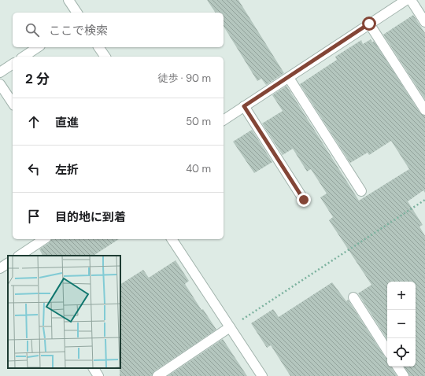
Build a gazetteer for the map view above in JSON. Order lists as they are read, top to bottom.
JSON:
{
  "page": {
    "search": "ここで検索",
    "heading": ["2 分", "徒歩 · 90 m"],
    "list": [
      ["直進", "50 m"],
      ["左折", "40 m"],
      "目的地に到着"
    ],
    "map_buttons": ["+", "−"]
  }
}
